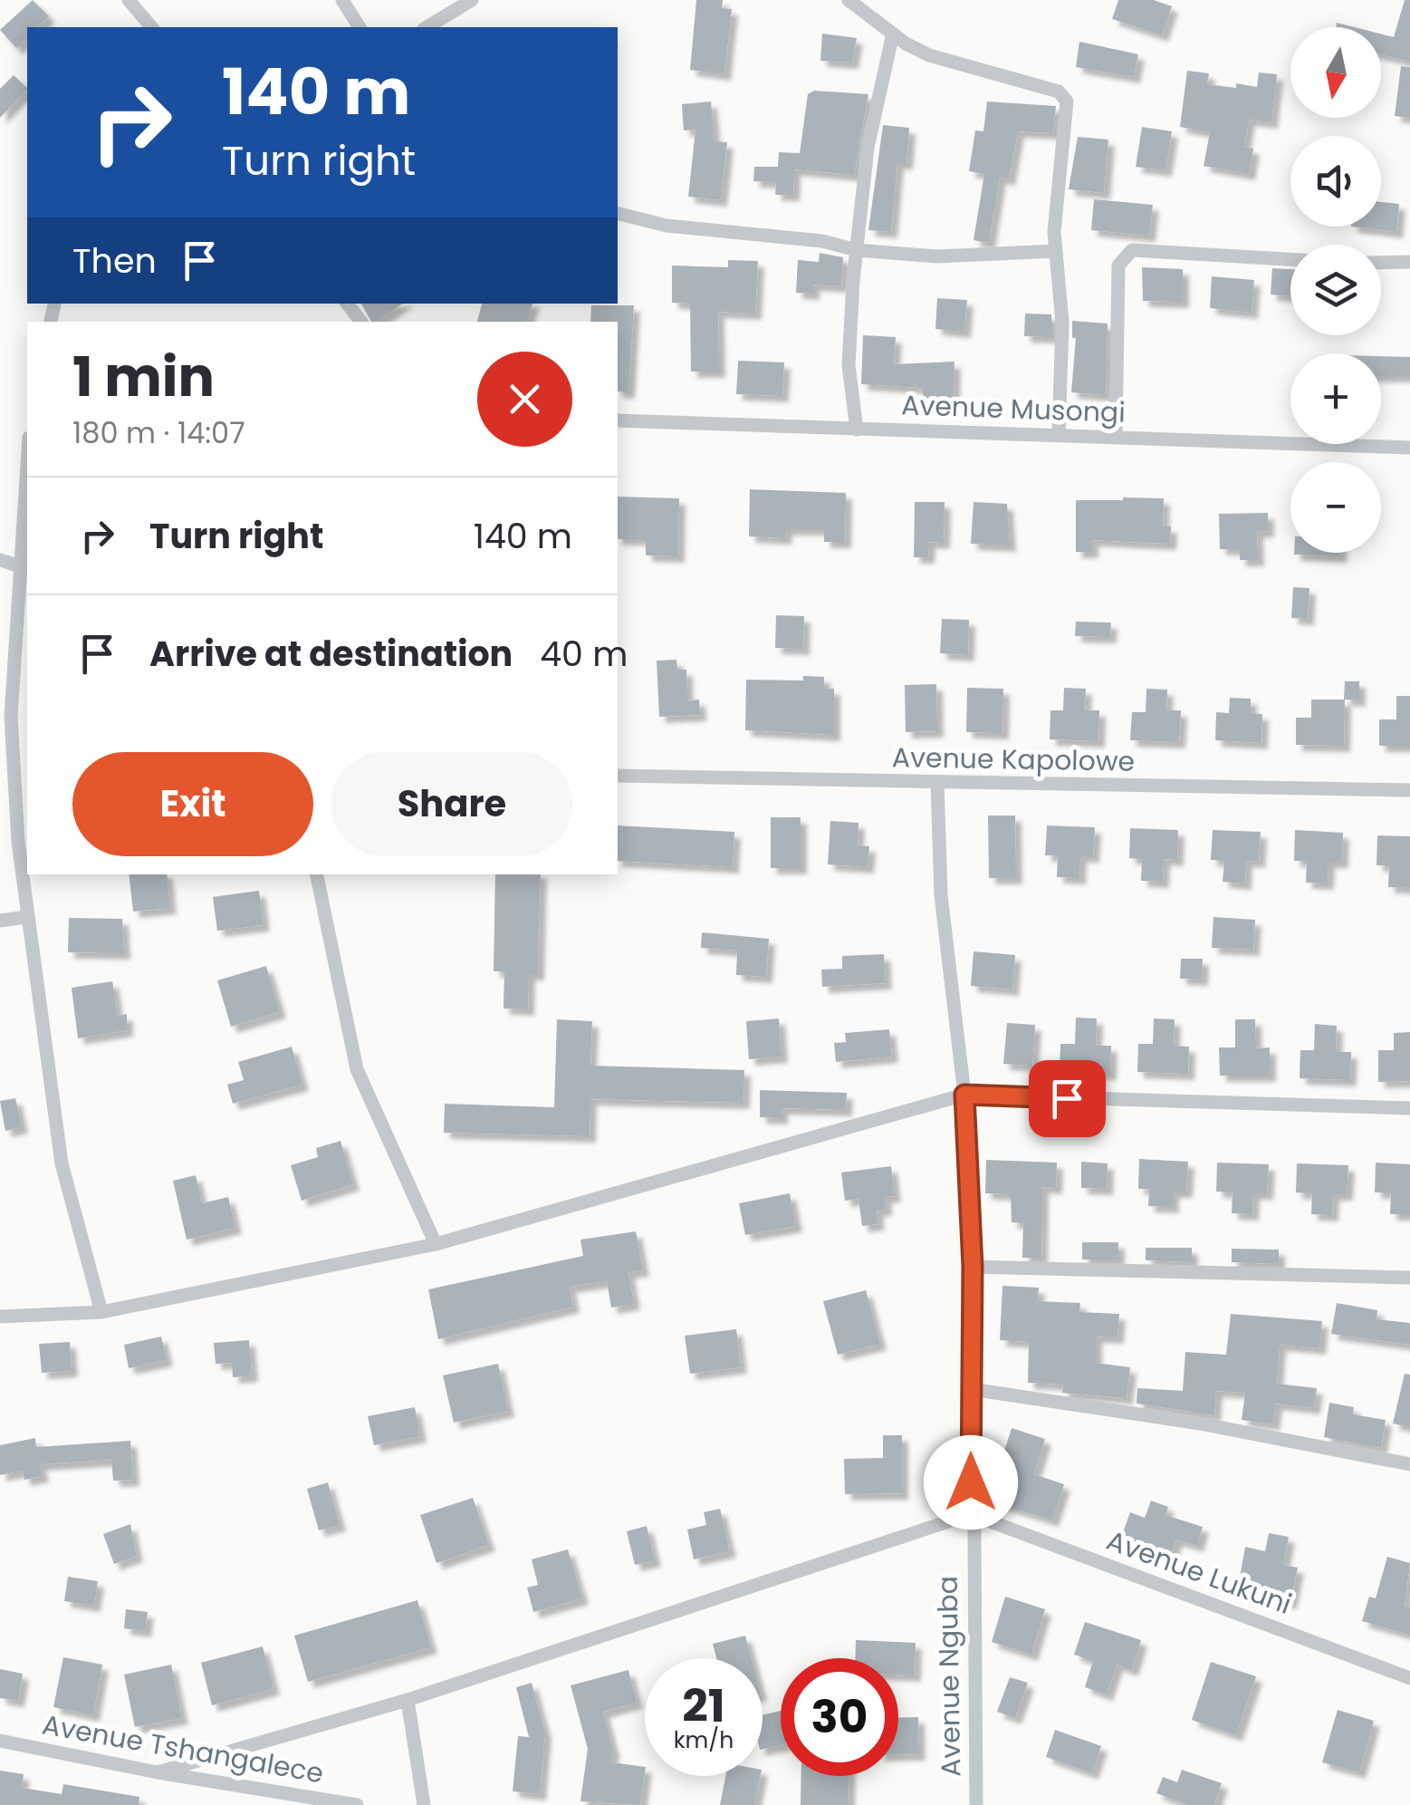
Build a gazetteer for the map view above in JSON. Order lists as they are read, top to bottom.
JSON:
{
  "streets": {
    "street": [
      "Avenue Musongi",
      "Avenue Kapolowe",
      "Avenue Lukuni",
      "Avenue Nguba",
      "Avenue Tshangalece"
    ]
  },
  "crossings": [
    ["Avenue Kapolowe", "Avenue Nguba"],
    ["Avenue Lukuni", "Avenue Nguba"]
  ],
  "north": "bottom",
  "page": {
    "map_buttons": ["+", "−"],
    "turn": ["140 m", "Turn right"],
    "then": "Then",
    "heading": ["1 min", "180 m · 14:07"],
    "list": [
      {
        "name": "Turn right",
        "value": "140 m"
      },
      {
        "name": "Arrive at destination",
        "value": "40 m"
      }
    ],
    "buttons": ["Exit", "Share"],
    "speed": "21 km/h",
    "limit": "30"
  }
}
